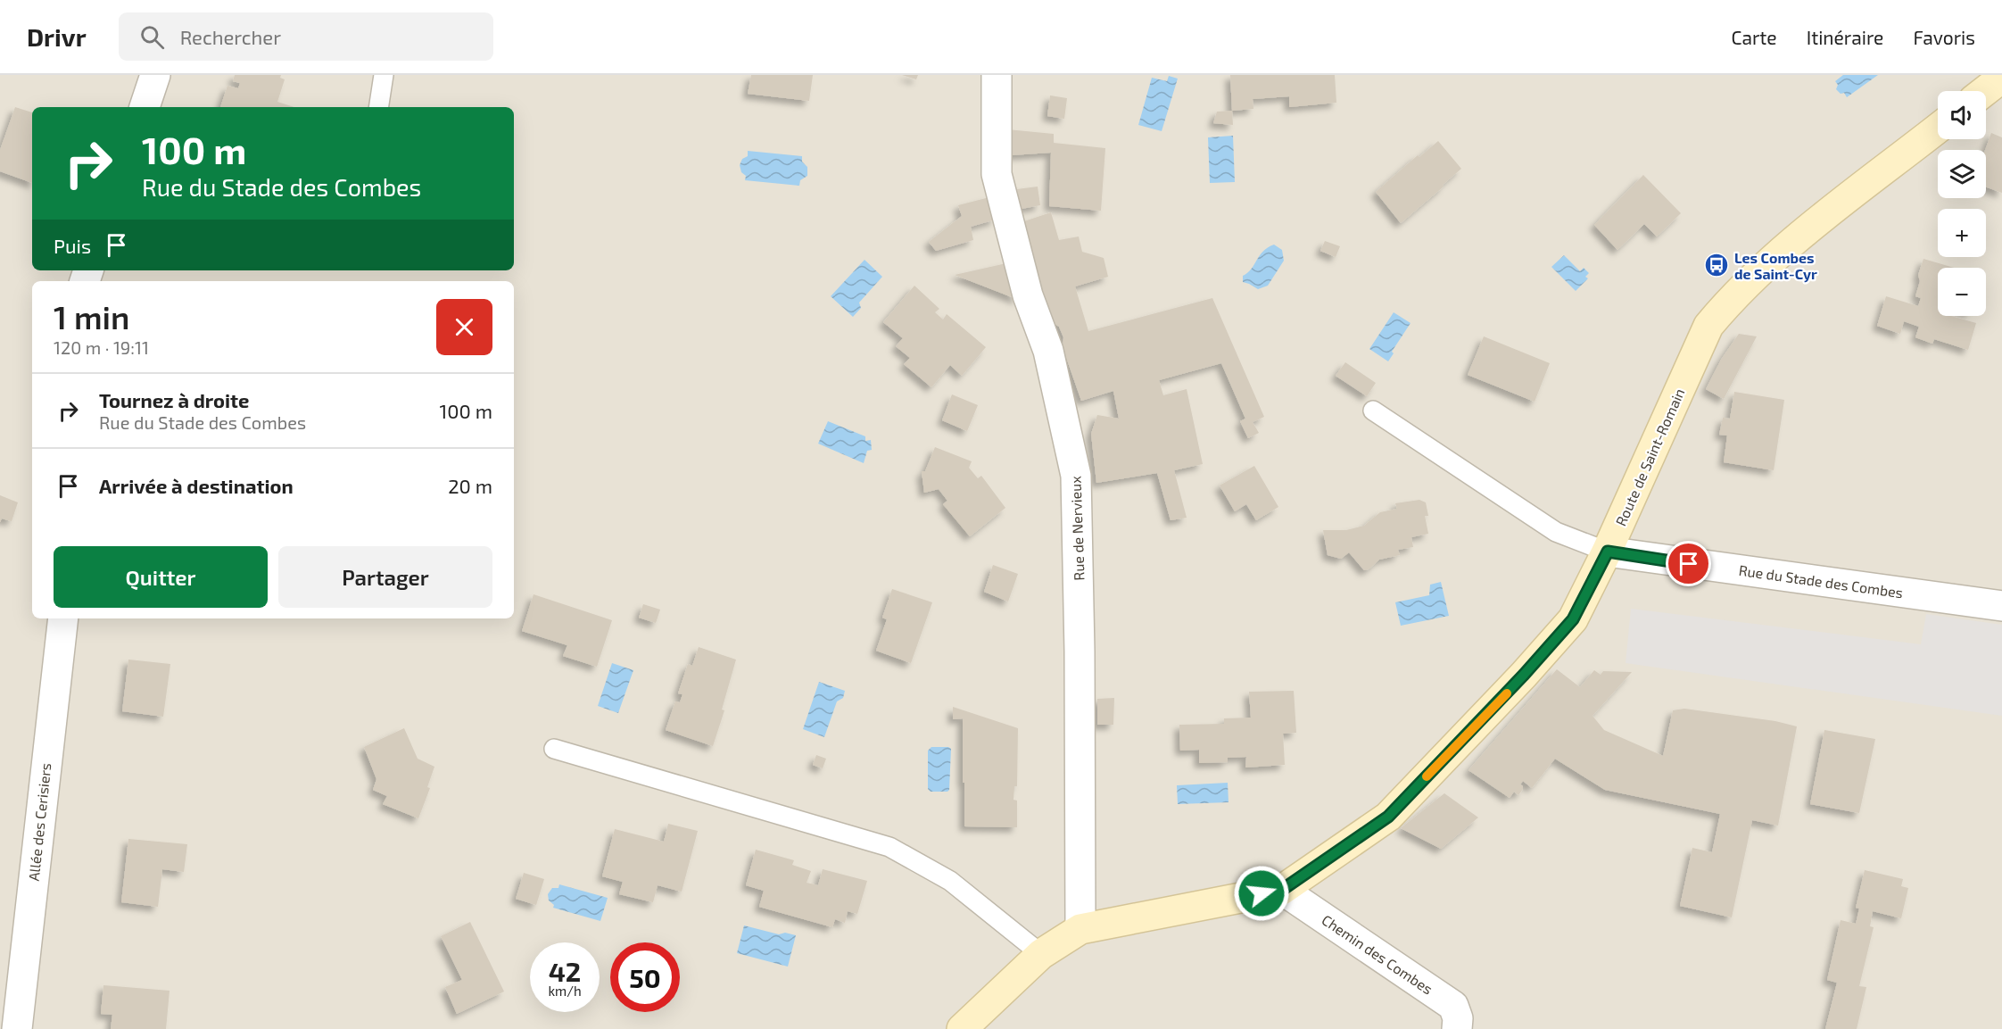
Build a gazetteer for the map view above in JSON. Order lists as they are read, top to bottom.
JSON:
{
  "streets": {
    "main road": ["Route de Saint-Romain"],
    "street": [
      "Rue de Nervieux",
      "Rue du Stade des Combes",
      "Allée des Cerisiers",
      "Chemin des Combes"
    ]
  },
  "crossings": [
    ["Route de Saint-Romain", "Rue de Nervieux"],
    ["Route de Saint-Romain", "Rue du Stade des Combes"],
    ["Route de Saint-Romain", "Chemin des Combes"]
  ],
  "places": {
    "bus stop": ["Les Combes de Saint-Cyr"]
  },
  "page": {
    "header": "Drivr",
    "search": "Rechercher",
    "nav": ["Carte", "Itinéraire", "Favoris"],
    "map_buttons": ["+", "−"],
    "turn": ["100 m", "Rue du Stade des Combes"],
    "then": "Puis",
    "heading": ["1 min", "120 m · 19:11"],
    "list": [
      {
        "name": "Tournez à droite",
        "note": "Rue du Stade des Combes",
        "value": "100 m"
      },
      {
        "name": "Arrivée à destination",
        "value": "20 m"
      }
    ],
    "buttons": ["Quitter", "Partager"],
    "speed": "42 km/h",
    "limit": "50"
  }
}
